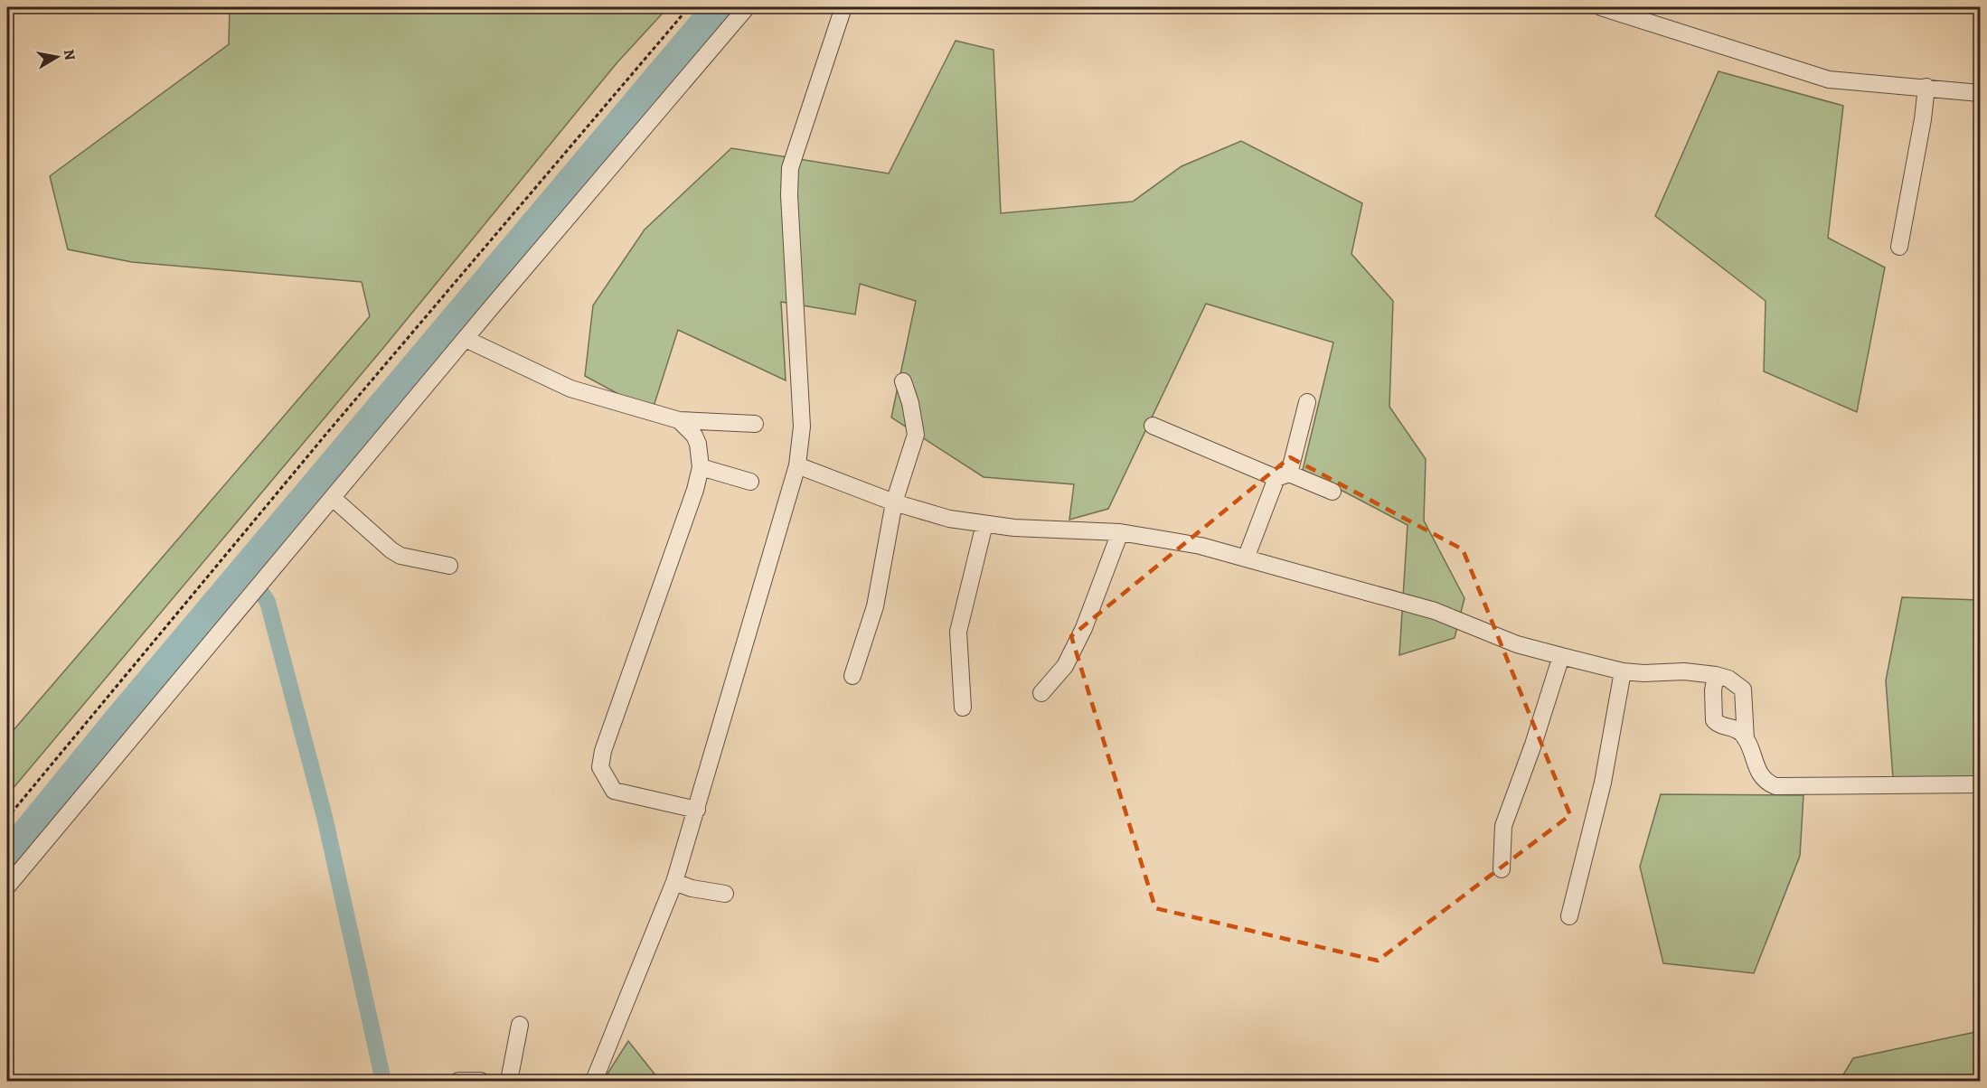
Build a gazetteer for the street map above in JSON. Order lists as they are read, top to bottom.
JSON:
{
  "north": "right"
}
